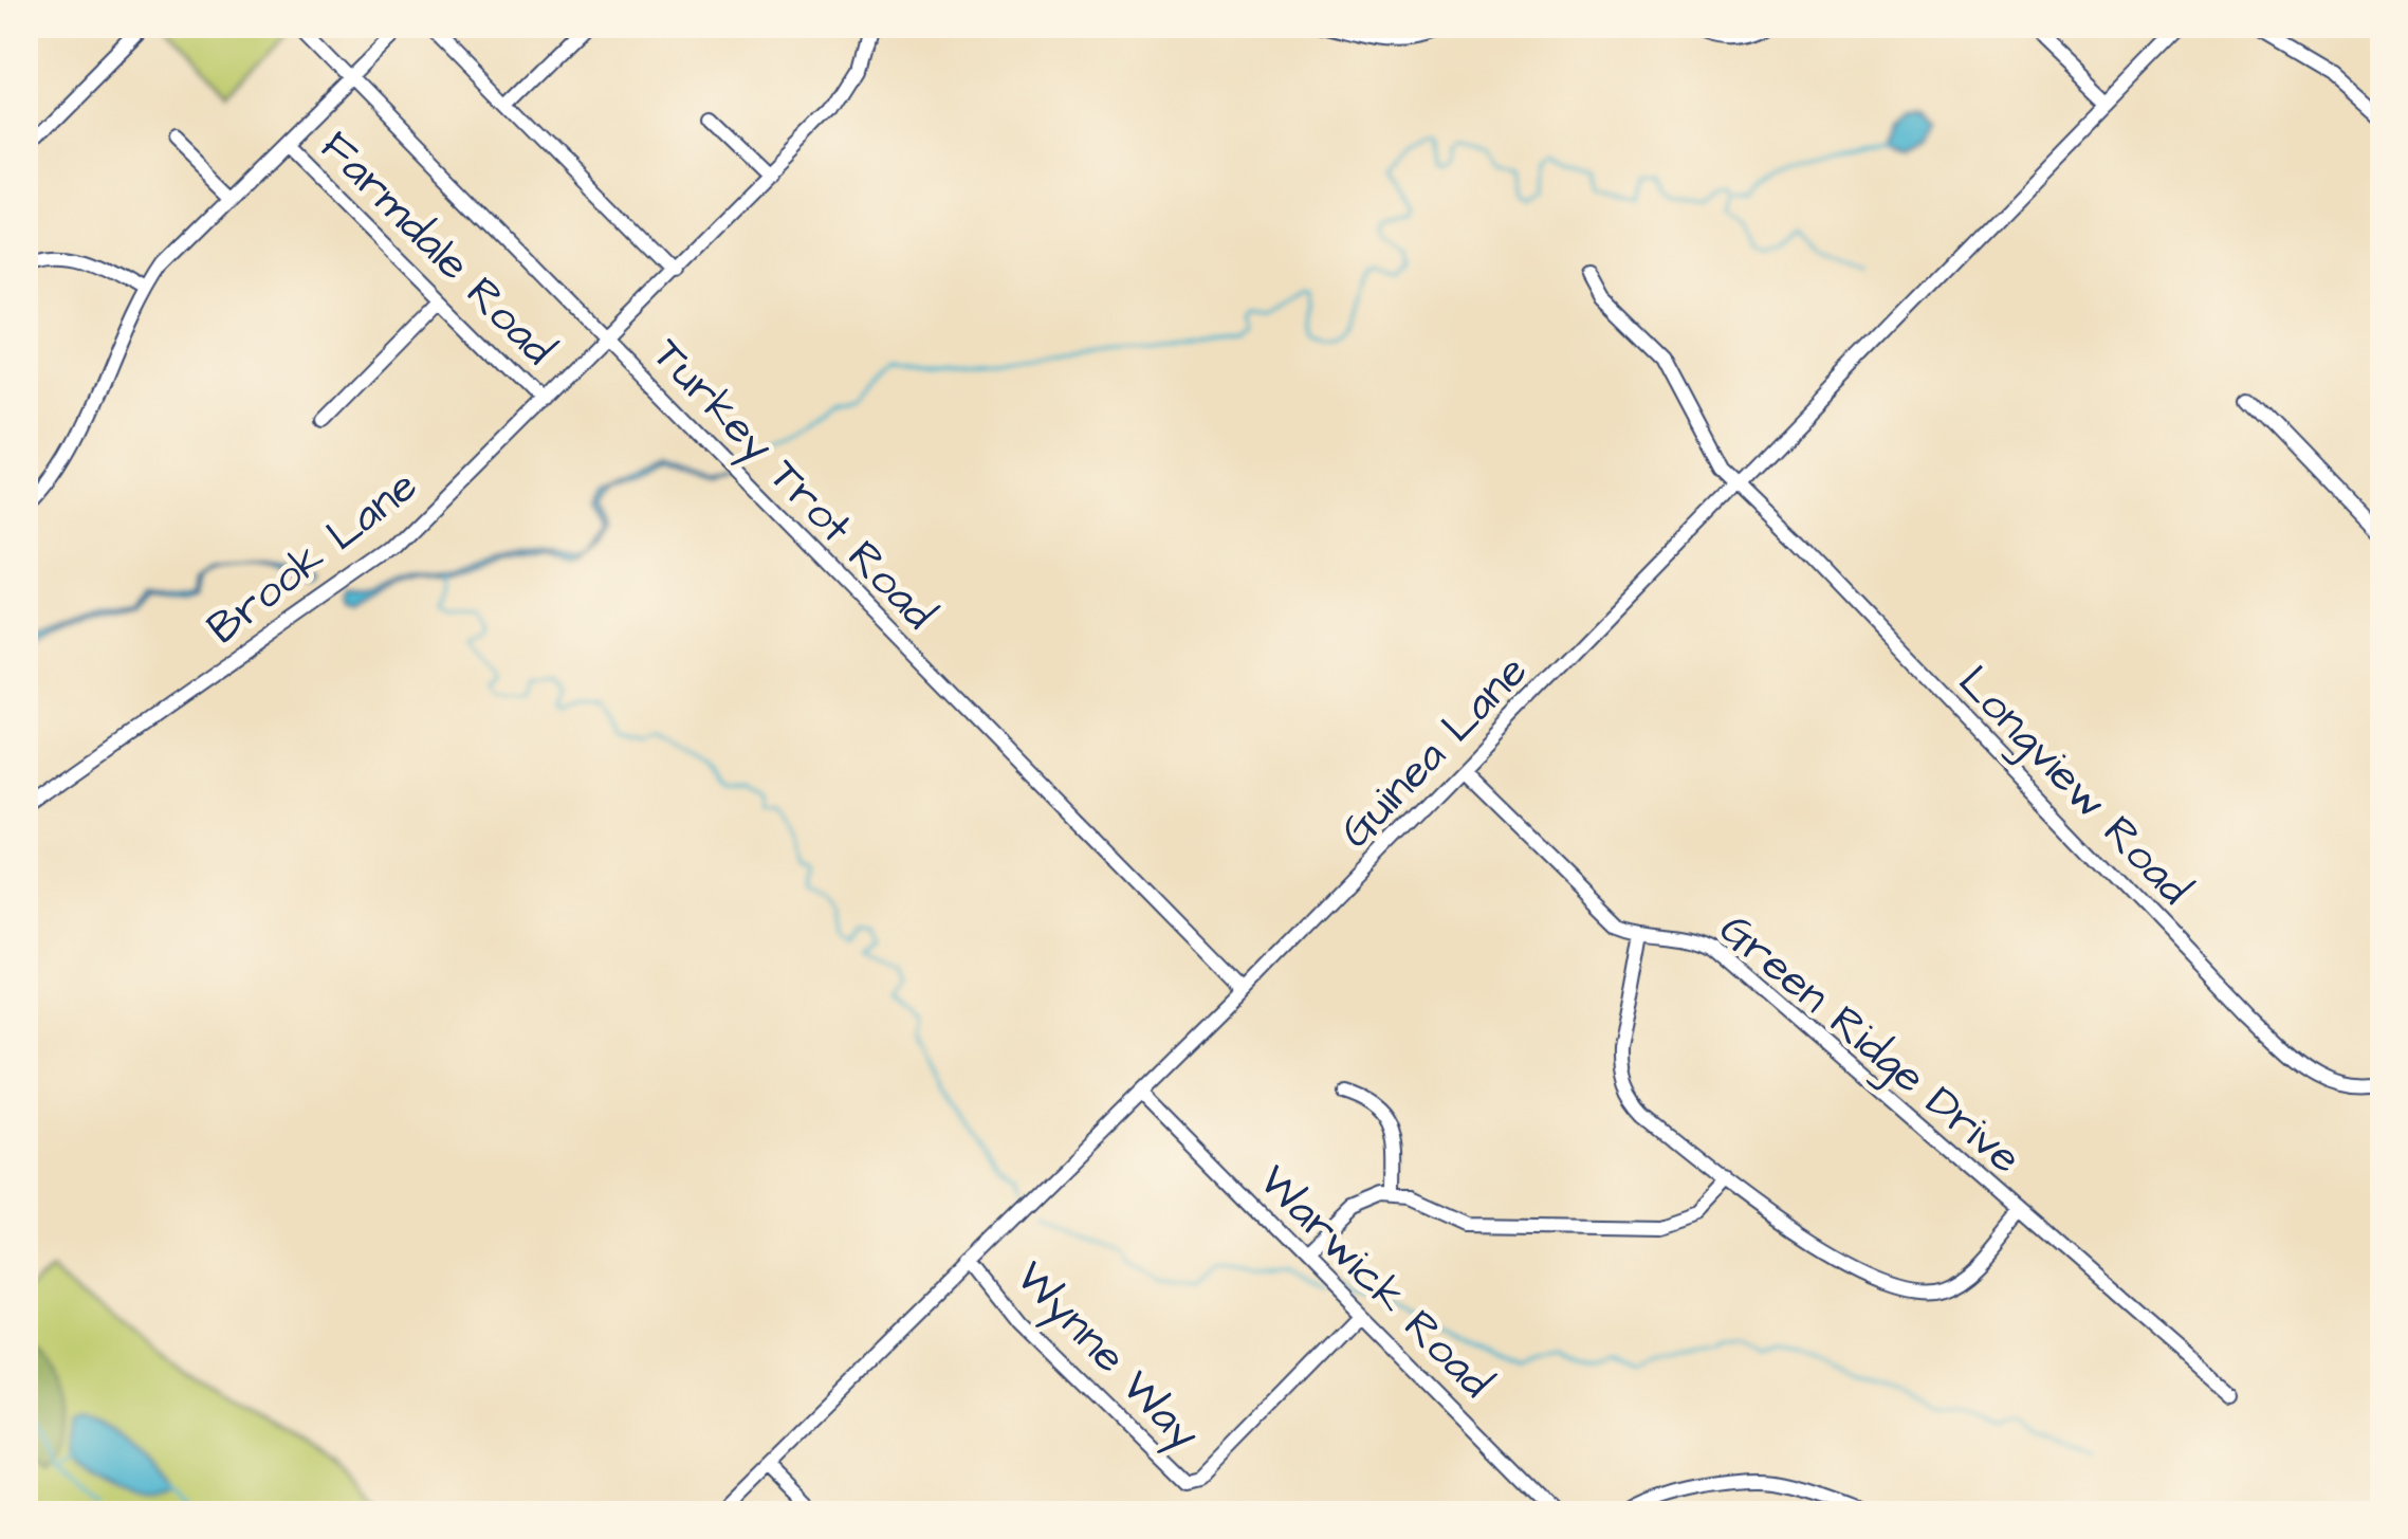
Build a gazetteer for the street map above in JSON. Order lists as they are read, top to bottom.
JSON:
{
  "streets": {
    "street": [
      "Farmdale Road",
      "Turkey Trot Road",
      "Brook Lane",
      "Guinea Lane",
      "Longview Road",
      "Green Ridge Drive",
      "Warwick Road",
      "Wynne Way"
    ]
  },
  "crossings": [
    ["Farmdale Road", "Brook Lane"],
    ["Turkey Trot Road", "Brook Lane"],
    ["Turkey Trot Road", "Guinea Lane"],
    ["Guinea Lane", "Longview Road"],
    ["Guinea Lane", "Green Ridge Drive"],
    ["Guinea Lane", "Warwick Road"],
    ["Guinea Lane", "Wynne Way"],
    ["Warwick Road", "Wynne Way"]
  ]
}
